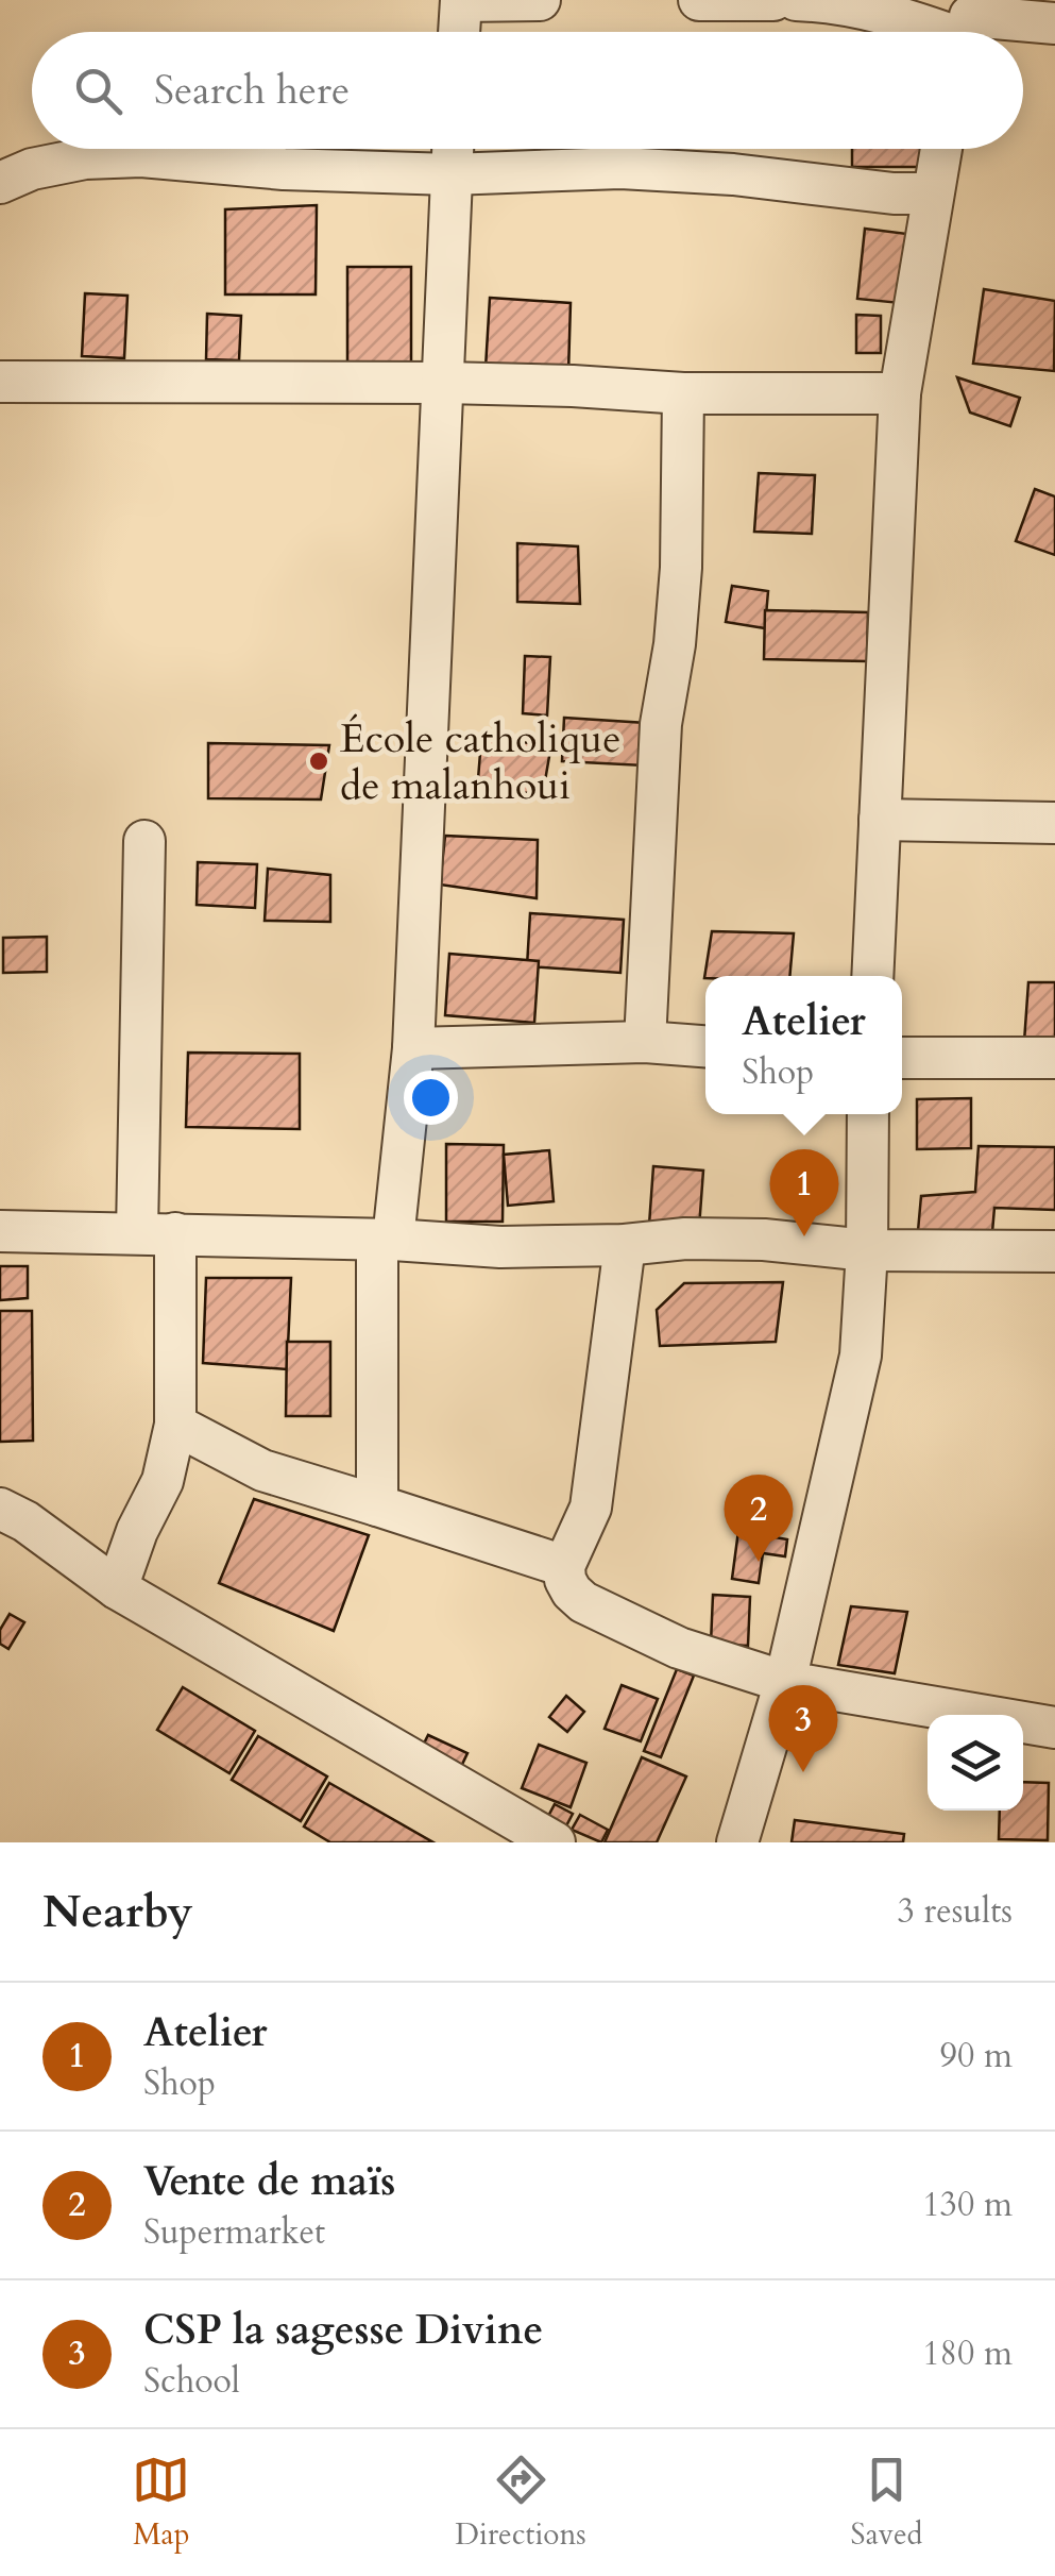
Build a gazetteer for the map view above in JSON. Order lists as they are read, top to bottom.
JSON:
{
  "places": ["École catholique de malanhoui"],
  "page": {
    "search": "Search here",
    "popup": ["Atelier", "Shop"],
    "pins": ["1", "2", "3"],
    "heading": ["Nearby", "3 results"],
    "list": [
      {
        "mark": "1",
        "name": "Atelier",
        "note": "Shop",
        "value": "90 m"
      },
      {
        "mark": "2",
        "name": "Vente de maïs",
        "note": "Supermarket",
        "value": "130 m"
      },
      {
        "mark": "3",
        "name": "CSP la sagesse Divine",
        "note": "School",
        "value": "180 m"
      }
    ],
    "nav": ["Map", "Directions", "Saved"]
  }
}
